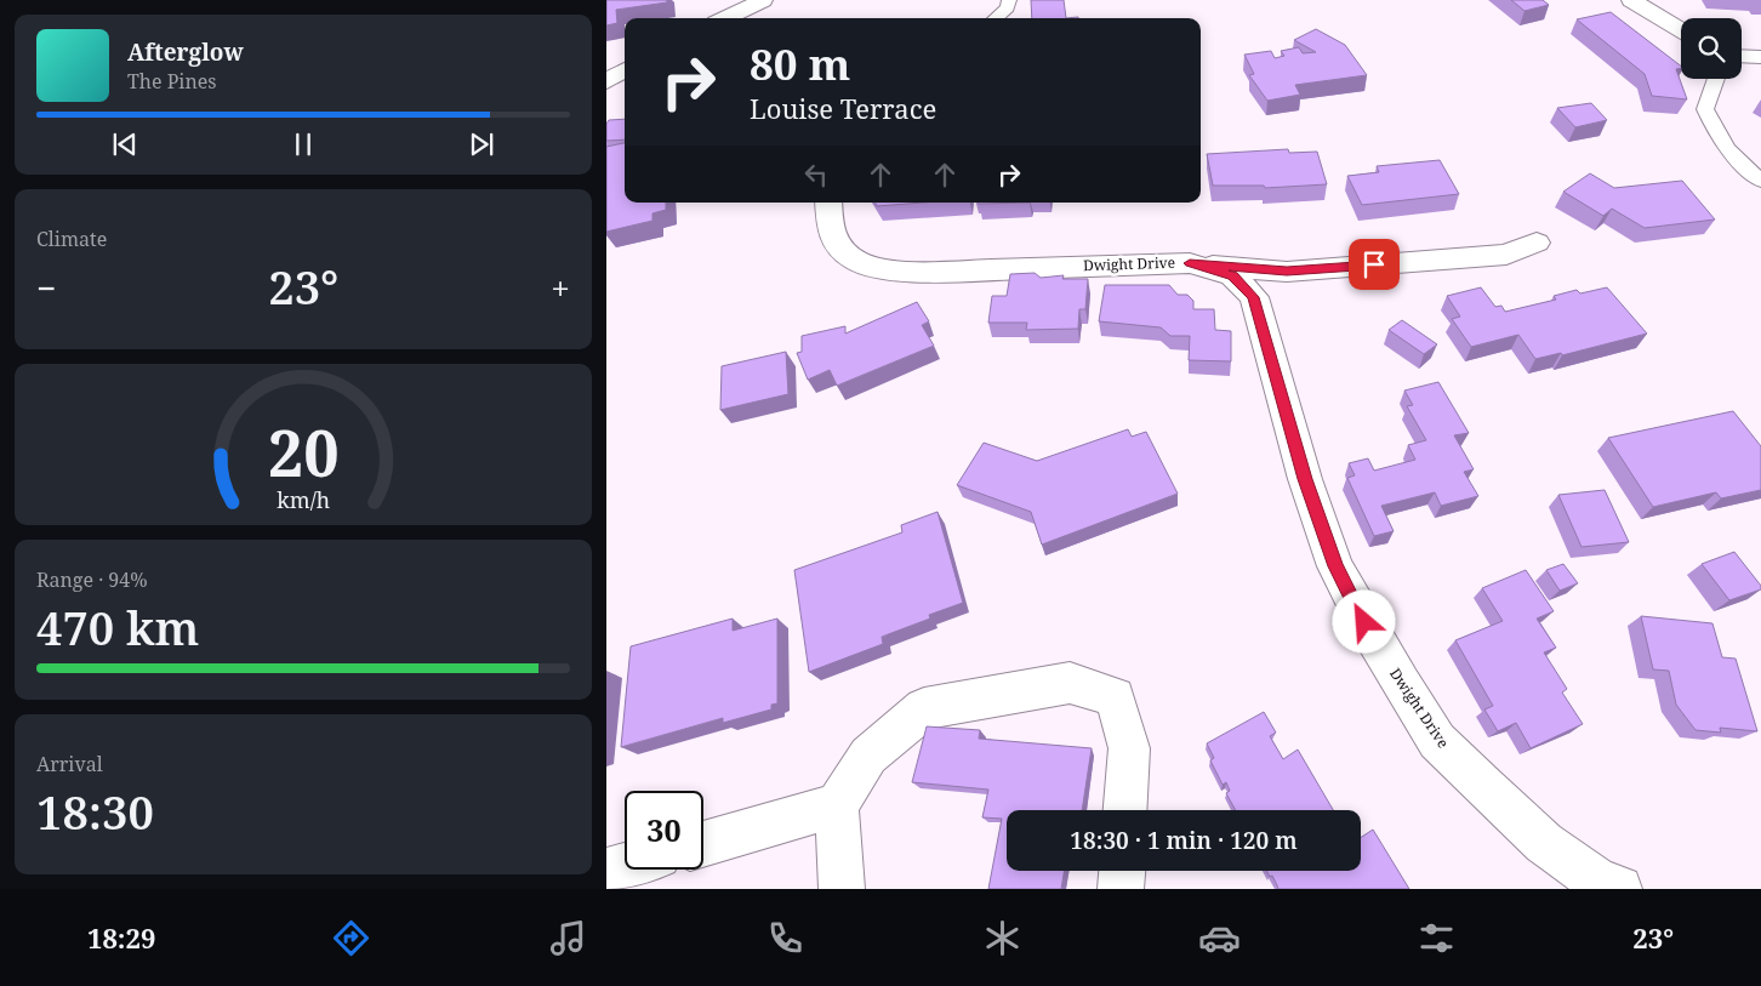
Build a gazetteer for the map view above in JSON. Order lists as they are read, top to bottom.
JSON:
{
  "streets": {
    "street": ["Dwight Drive"]
  },
  "page": {
    "turn": ["80 m", "Louise Terrace"],
    "song": ["Afterglow", "The Pines"],
    "tile": [
      "Climate",
      ["Range · 94%", "470 km"],
      ["Arrival", "18:30"]
    ],
    "heat": ["−", "23°", "+"],
    "limit": "30",
    "trip": "18:30 · 1 min · 120 m",
    "tabs": ["18:29", "23°"],
    "gauge": ["20", "km/h"]
  }
}
